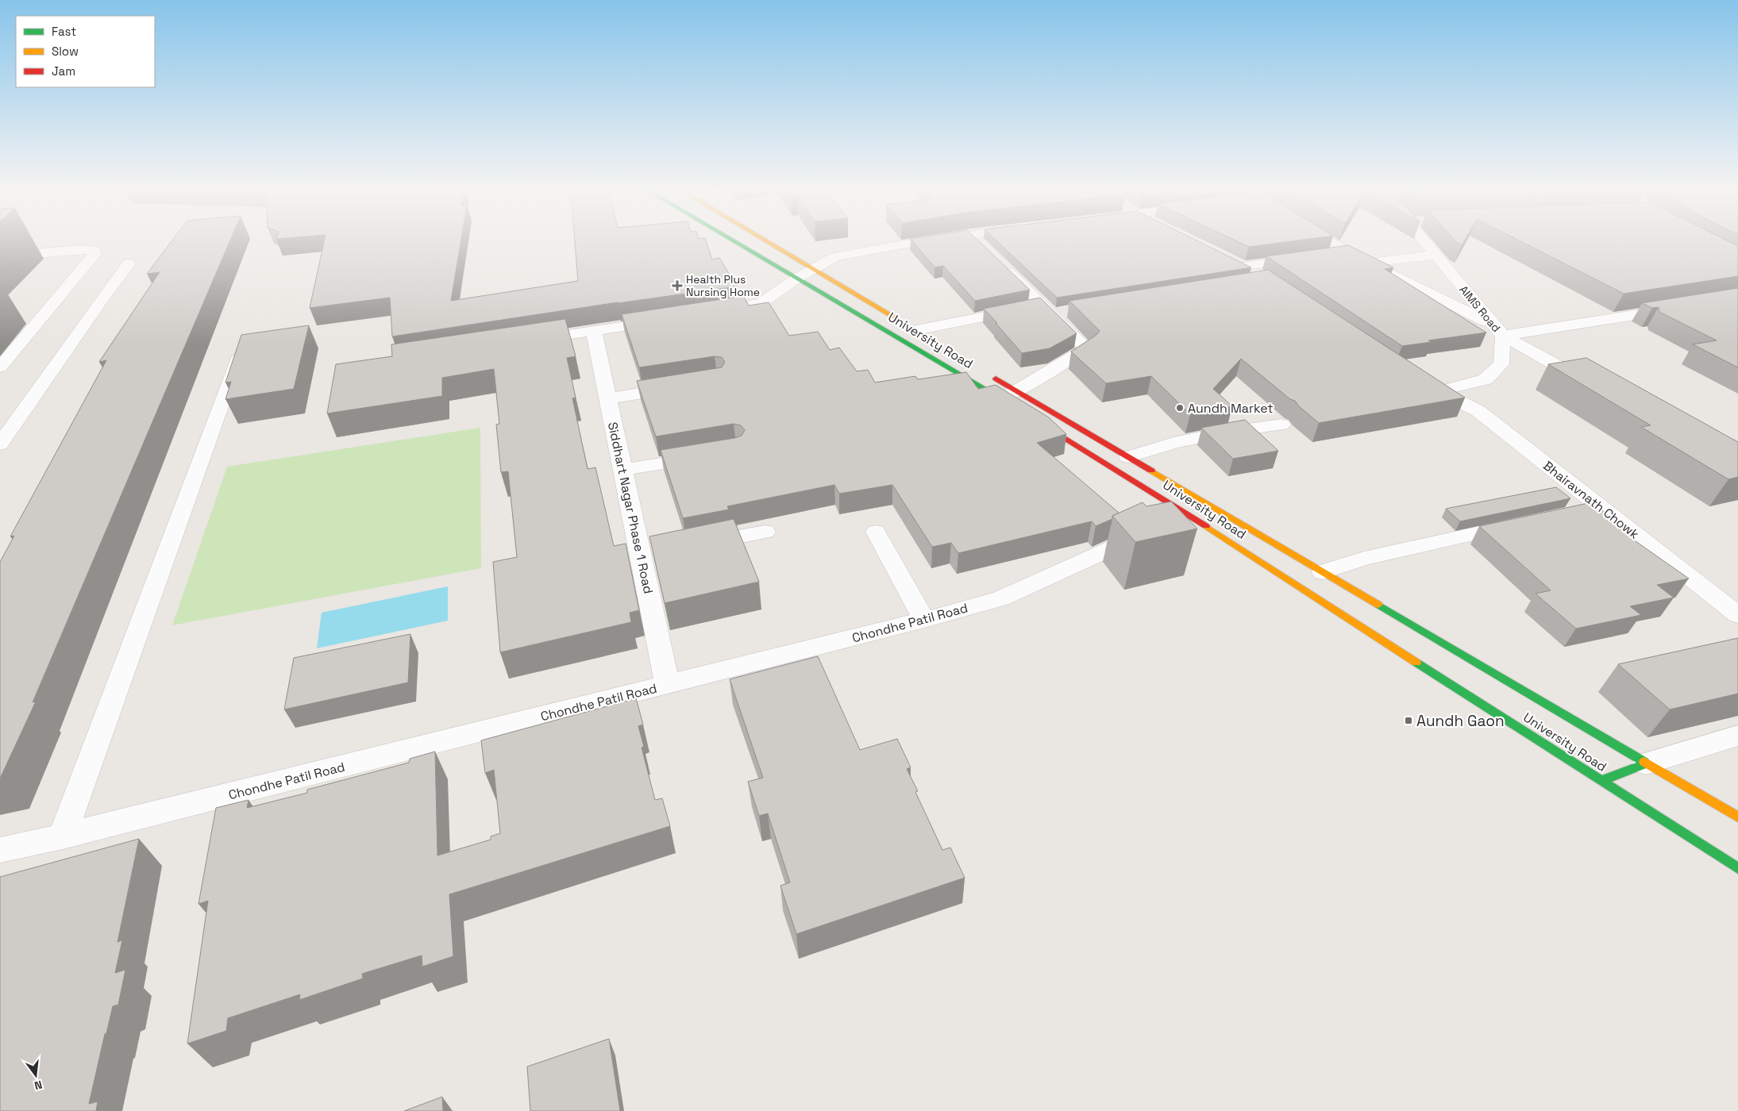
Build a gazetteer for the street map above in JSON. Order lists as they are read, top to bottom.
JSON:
{
  "streets": {
    "main road": ["University Road"],
    "street": [
      "AIMS Road",
      "Bhairavnath Chowk",
      "Siddhart Nagar Phase 1 Road",
      "Chondhe Patil Road"
    ]
  },
  "crossings": [
    ["University Road", "Chondhe Patil Road"],
    ["Siddhart Nagar Phase 1 Road", "Chondhe Patil Road"]
  ],
  "places": {
    "health": ["Health Plus Nursing Home"],
    "other": ["Aundh Market"],
    "transit": ["Aundh Gaon"]
  },
  "legend": ["Fast", "Slow", "Jam"],
  "north": "bottom"
}
